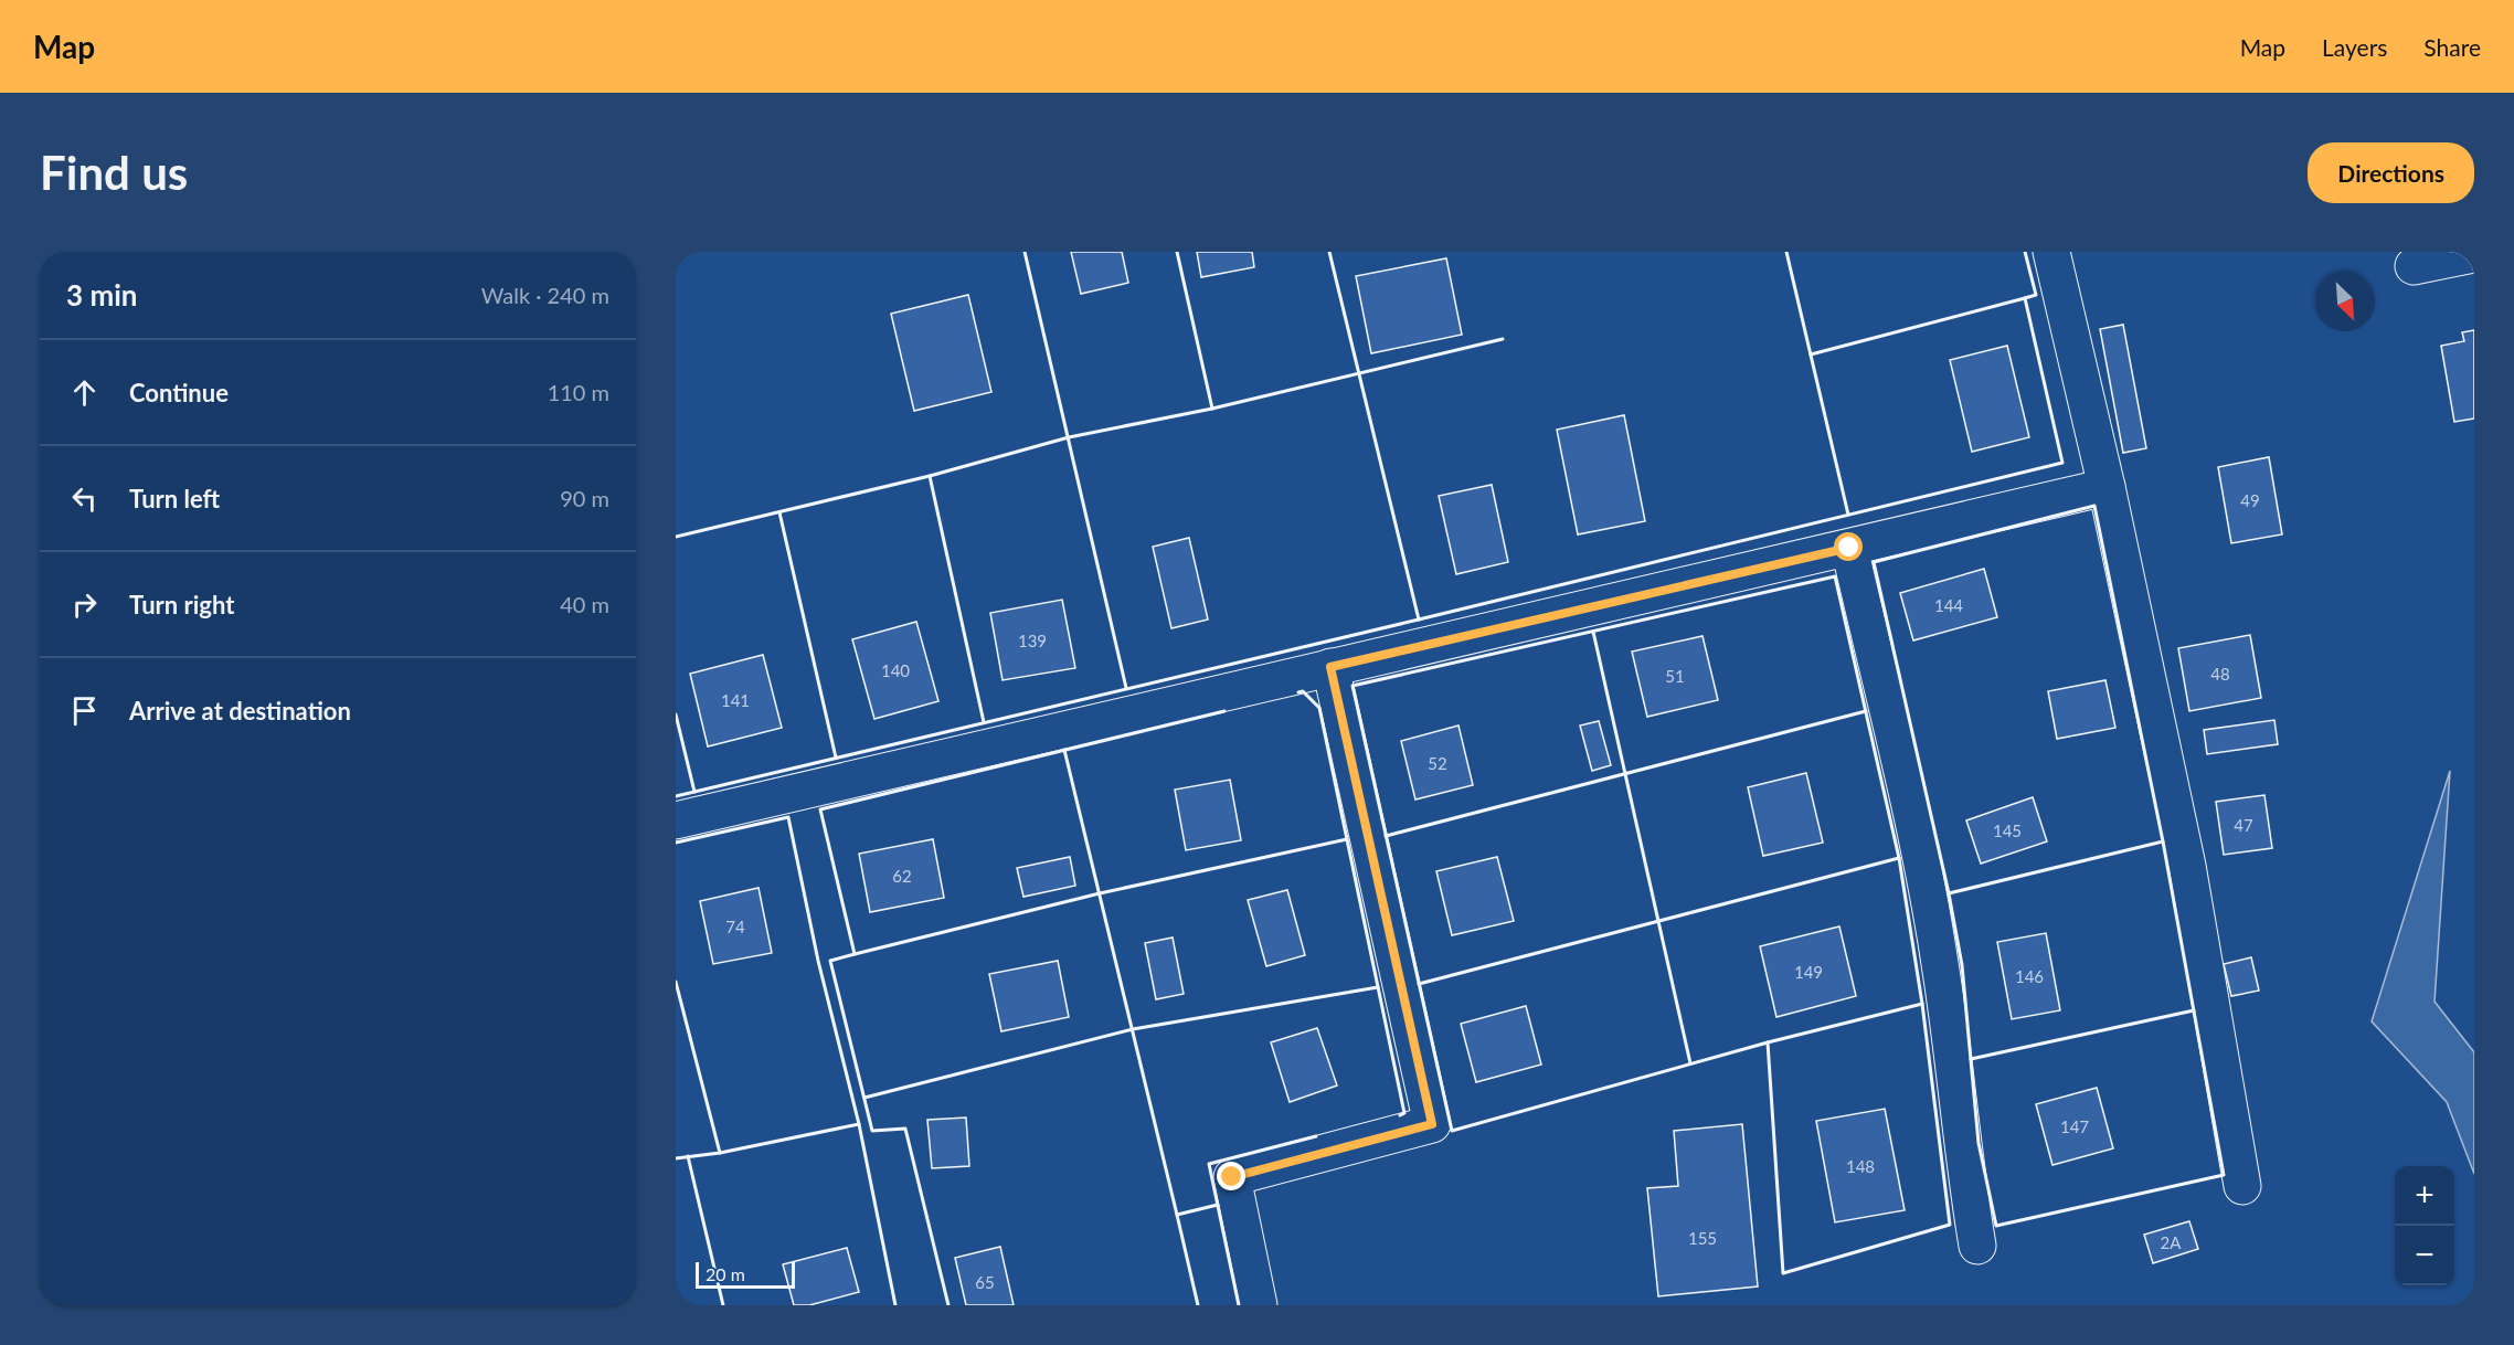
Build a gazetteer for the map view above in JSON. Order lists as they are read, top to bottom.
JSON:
{
  "house_numbers": [
    "49",
    "144",
    "139",
    "140",
    "48",
    "51",
    "141",
    "52",
    "47",
    "145",
    "62",
    "74",
    "149",
    "146",
    "147",
    "148",
    "155",
    "2А",
    "65"
  ],
  "scale_bar": "20 m",
  "north": "bottom right",
  "page": {
    "header": "Map",
    "nav": ["Map", "Layers", "Share"],
    "buttons": "Directions",
    "title": "Find us",
    "heading": ["3 min", "Walk · 240 m"],
    "list": [
      ["Continue", "110 m"],
      ["Turn left", "90 m"],
      ["Turn right", "40 m"],
      "Arrive at destination"
    ],
    "map_buttons": ["+", "−"],
    "scale": "20 m"
  }
}
